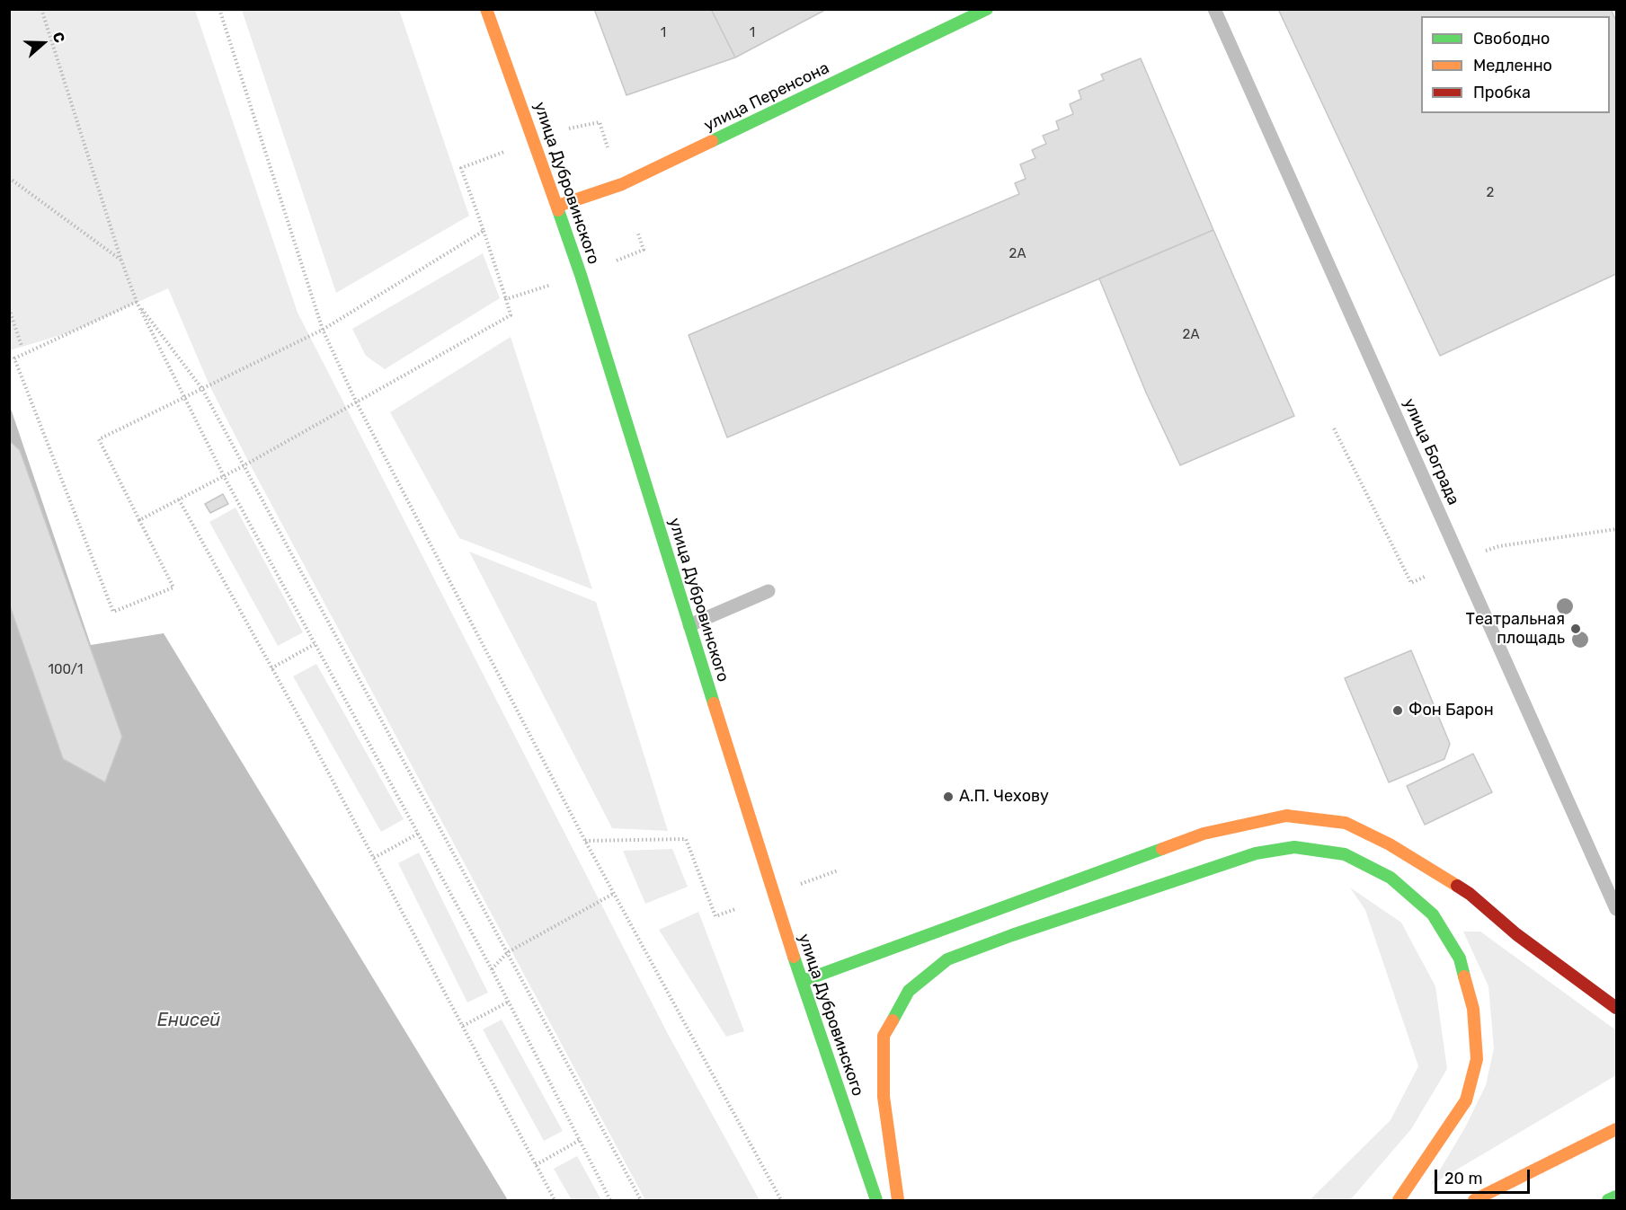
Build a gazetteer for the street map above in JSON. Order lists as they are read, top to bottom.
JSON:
{
  "streets": {
    "main road": ["улица Перенсона", "улица Дубровинского"],
    "lane": ["улица Бограда"]
  },
  "crossings": [
    ["улица Перенсона", "улица Дубровинского"]
  ],
  "water": ["Енисей"],
  "places": ["Театральная площадь", "Фон Барон", "А.П. Чехову"],
  "house_numbers": [
    "1",
    "1",
    "2",
    "2А",
    "2А",
    "100/1"
  ],
  "legend": ["Свободно", "Медленно", "Пробка"],
  "scale_bar": "20 m",
  "north": "right"
}
